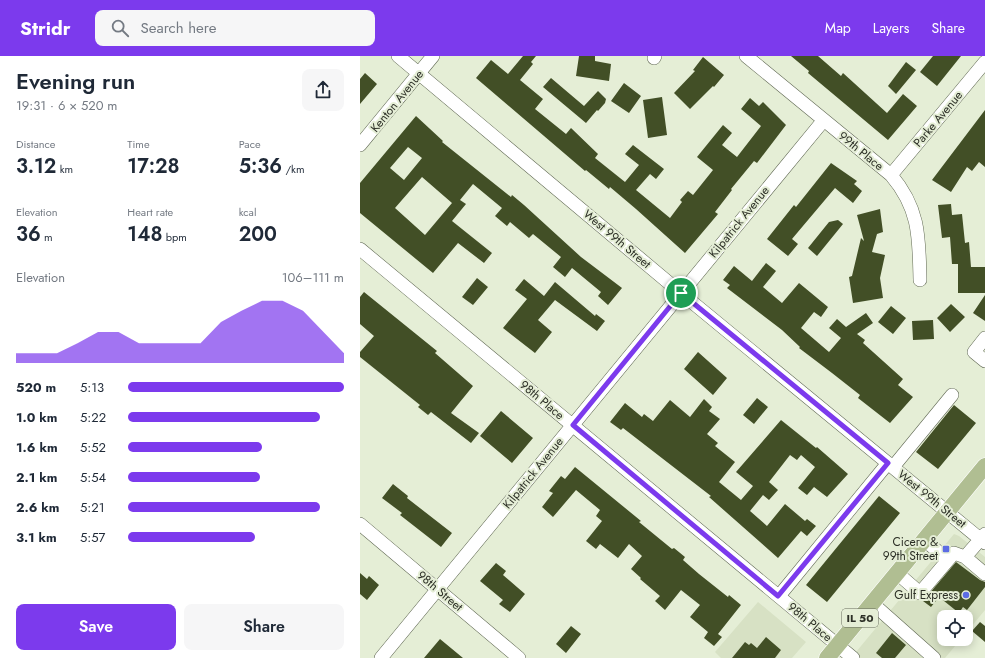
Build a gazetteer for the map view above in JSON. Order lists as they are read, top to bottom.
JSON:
{
  "streets": {
    "main road": ["IL 50"],
    "street": [
      "Kenton Avenue",
      "Parke Avenue",
      "99th Place",
      "Kilpatrick Avenue",
      "West 99th Street",
      "98th Place",
      "98th Street"
    ]
  },
  "crossings": [
    ["Kenton Avenue", "West 99th Street"],
    ["Parke Avenue", "99th Place"],
    ["99th Place", "Kilpatrick Avenue"],
    ["Kilpatrick Avenue", "West 99th Street"],
    ["Kilpatrick Avenue", "98th Place"],
    ["Kilpatrick Avenue", "98th Street"],
    ["West 99th Street", "IL 50"],
    ["98th Place", "IL 50"]
  ],
  "places": {
    "transit": ["Cicero & 99th Street"],
    "other": ["Gulf Express"]
  },
  "page": {
    "header": "Stridr",
    "search": "Search here",
    "nav": ["Map", "Layers", "Share"],
    "heading": ["Evening run", "19:31 · 6 × 520 m"],
    "stats": [
      ["Distance", "3.12 km"],
      ["Time", "17:28"],
      ["Pace", "5:36 /km"],
      ["Elevation", "36 m"],
      ["Heart rate", "148 bpm"],
      ["kcal", "200"]
    ],
    "chart": ["Elevation", "106–111 m"],
    "list": [
      {
        "name": "520 m",
        "note": "5:13"
      },
      {
        "name": "1.0 km",
        "note": "5:22"
      },
      {
        "name": "1.6 km",
        "note": "5:52"
      },
      {
        "name": "2.1 km",
        "note": "5:54"
      },
      {
        "name": "2.6 km",
        "note": "5:21"
      },
      {
        "name": "3.1 km",
        "note": "5:57"
      }
    ],
    "buttons": ["Save", "Share"]
  }
}
